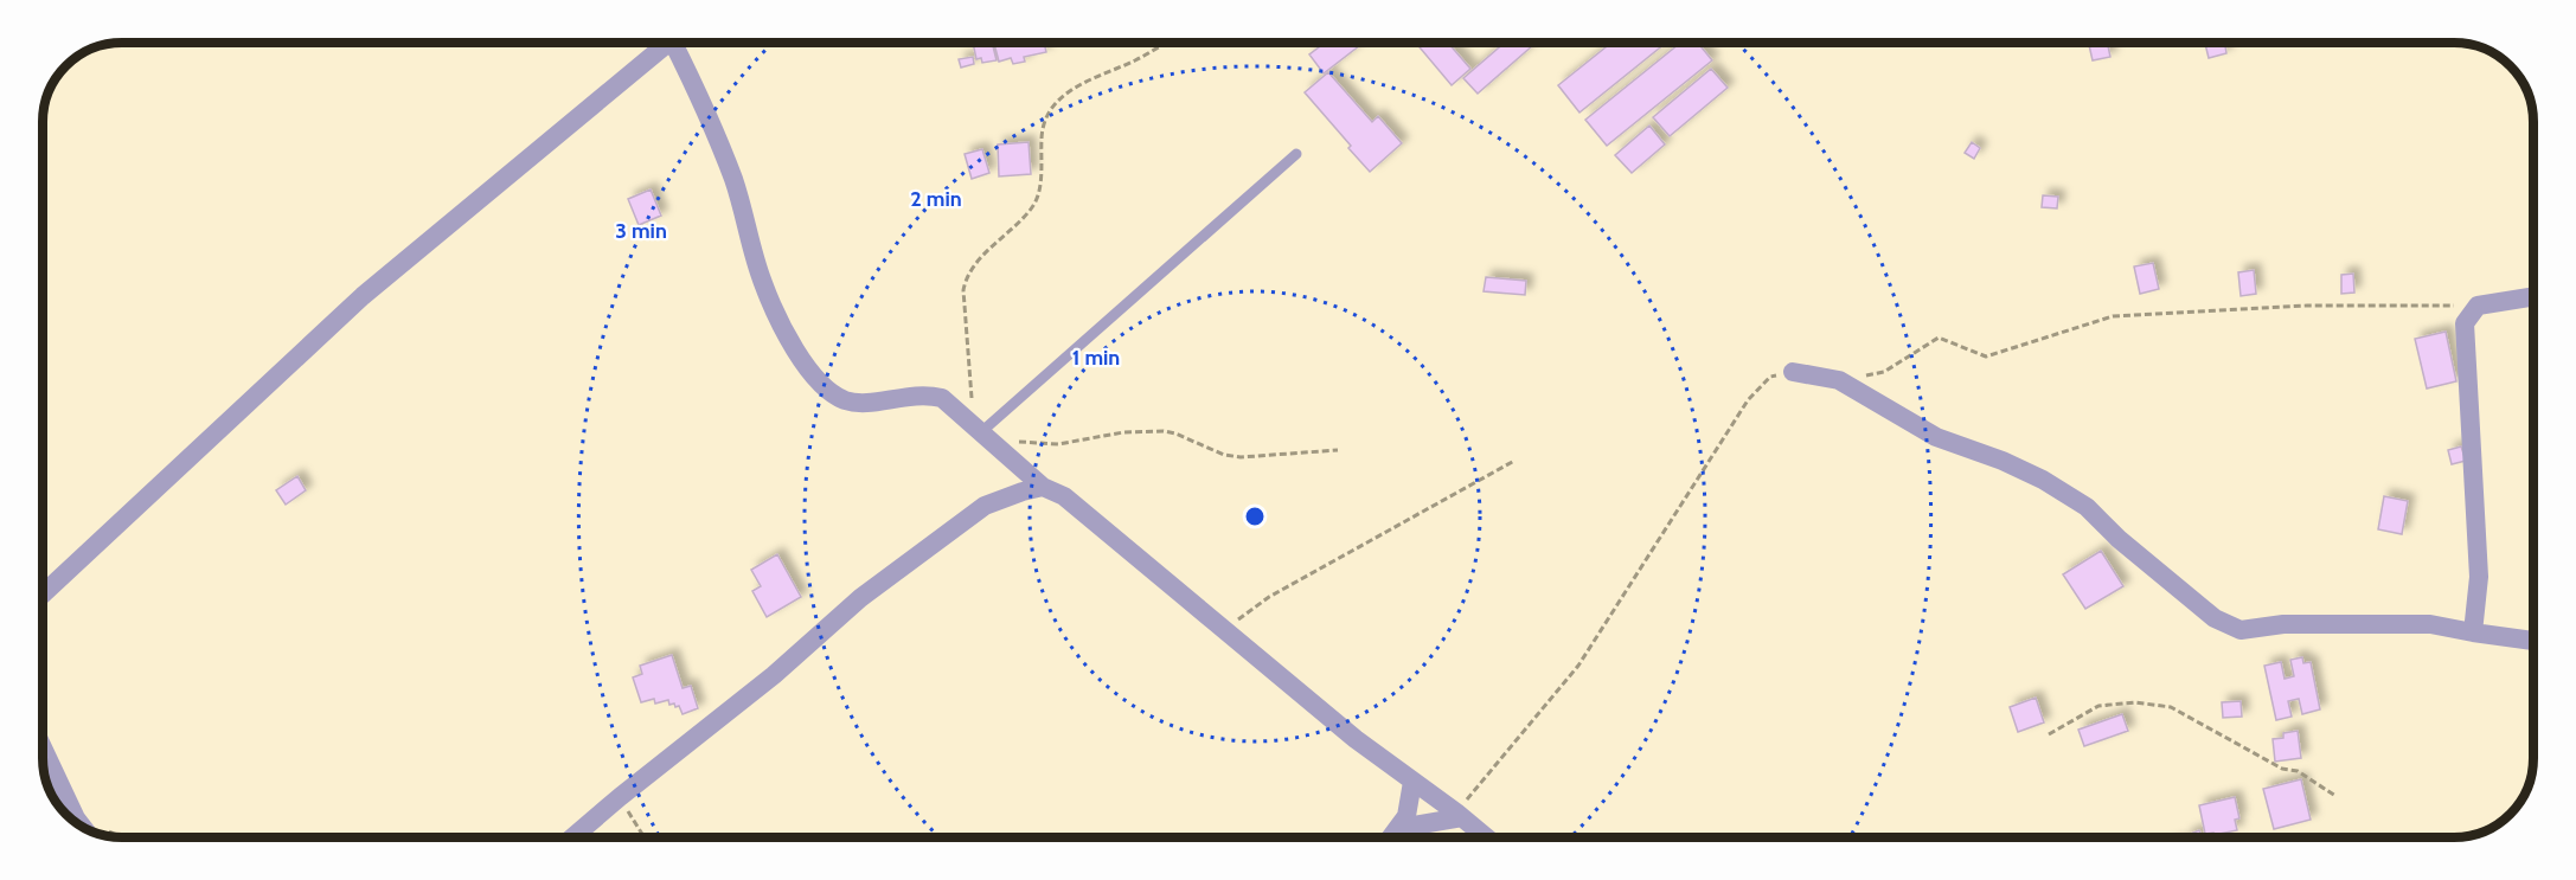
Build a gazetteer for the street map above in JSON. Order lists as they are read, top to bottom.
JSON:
{
  "rings": ["2 min", "3 min", "1 min"]
}
